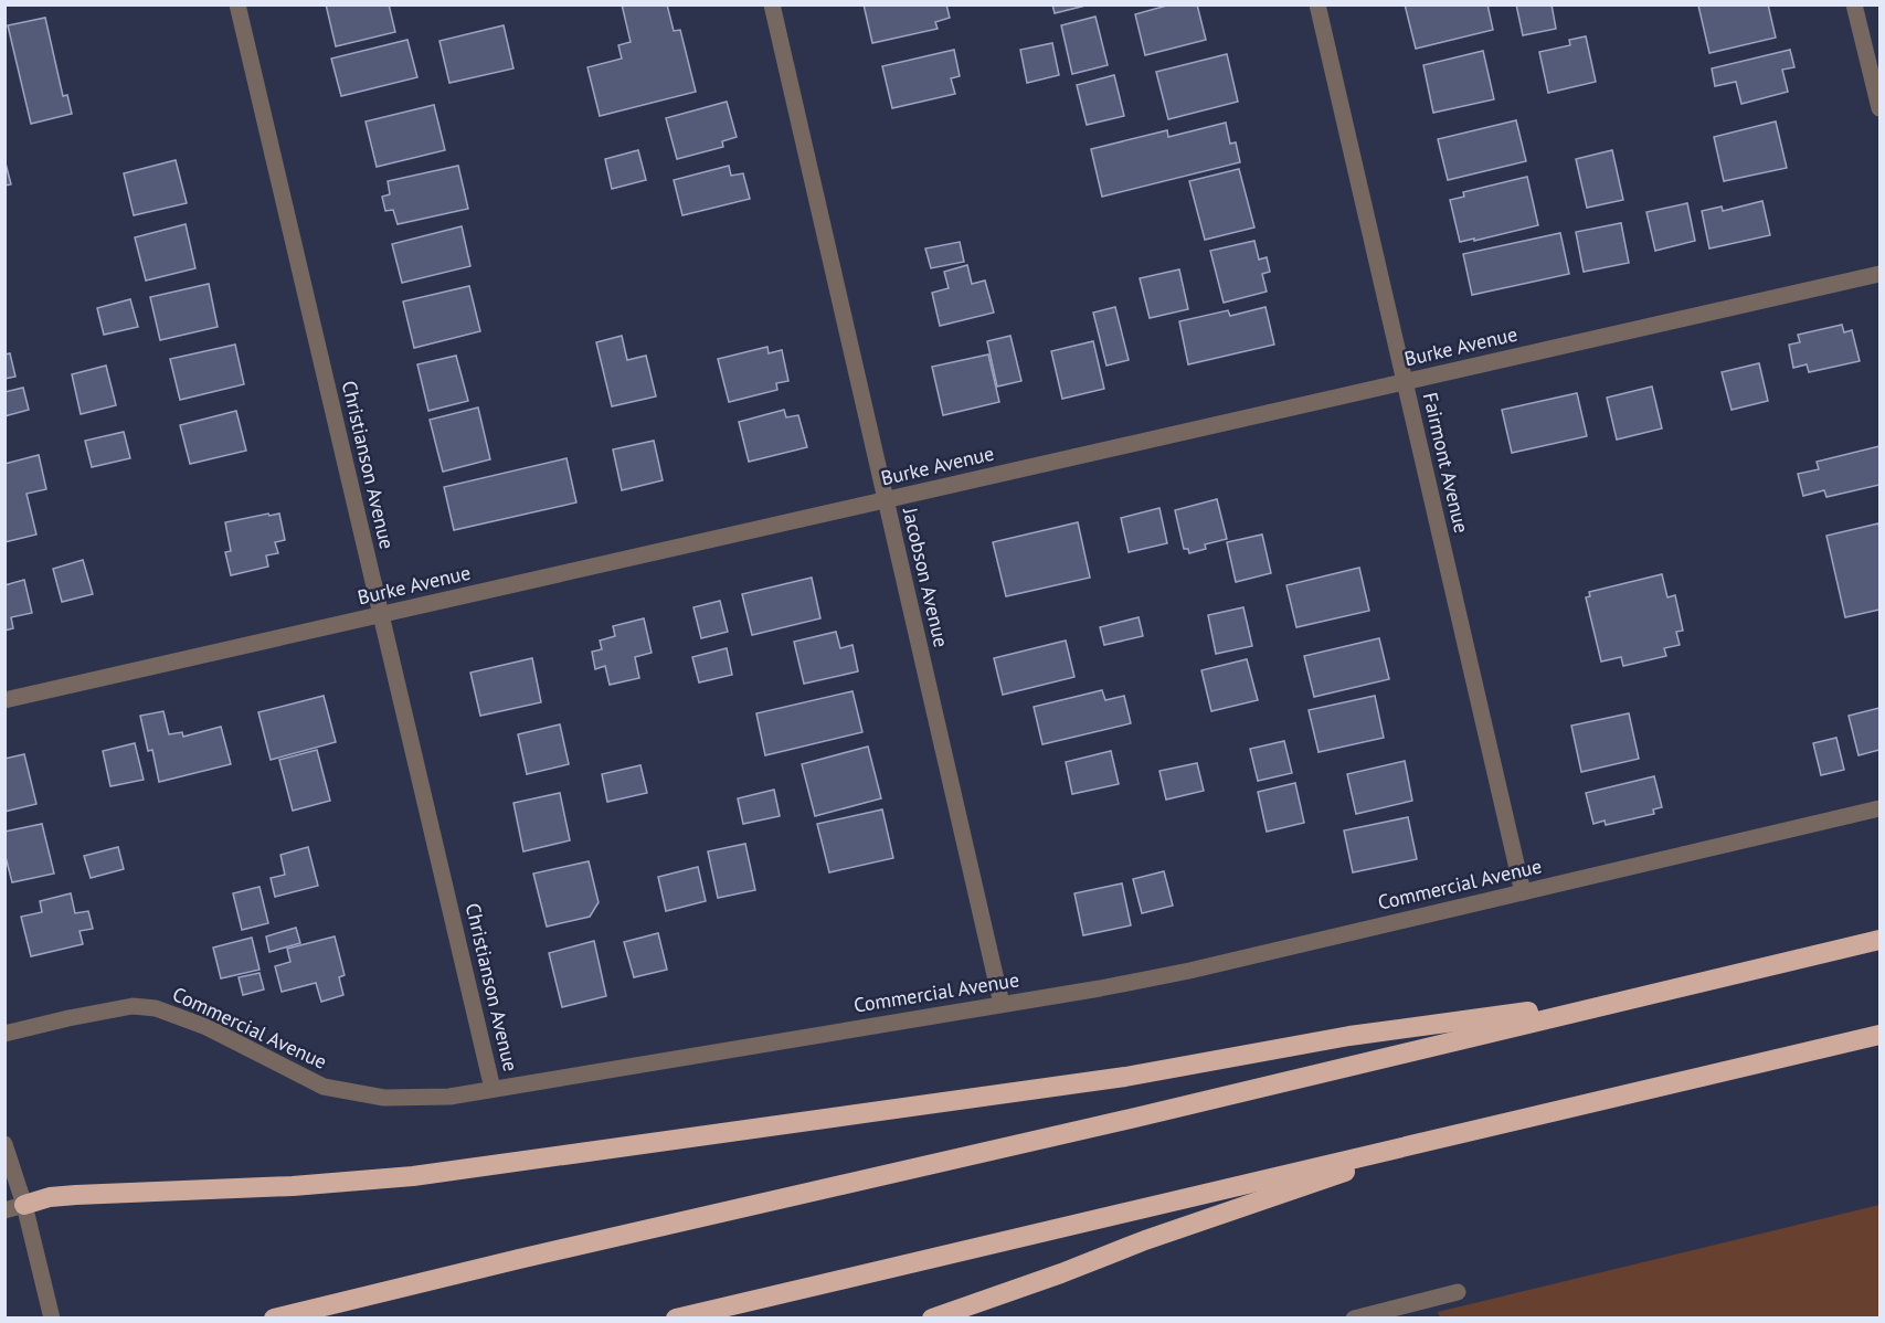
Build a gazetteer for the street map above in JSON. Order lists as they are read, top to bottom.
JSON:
{
  "streets": {
    "street": [
      "Burke Avenue",
      "Fairmont Avenue",
      "Christianson Avenue",
      "Jacobson Avenue",
      "Commercial Avenue"
    ]
  },
  "crossings": [
    ["Burke Avenue", "Fairmont Avenue"],
    ["Burke Avenue", "Christianson Avenue"],
    ["Burke Avenue", "Jacobson Avenue"],
    ["Fairmont Avenue", "Commercial Avenue"],
    ["Christianson Avenue", "Commercial Avenue"],
    ["Jacobson Avenue", "Commercial Avenue"]
  ]
}
